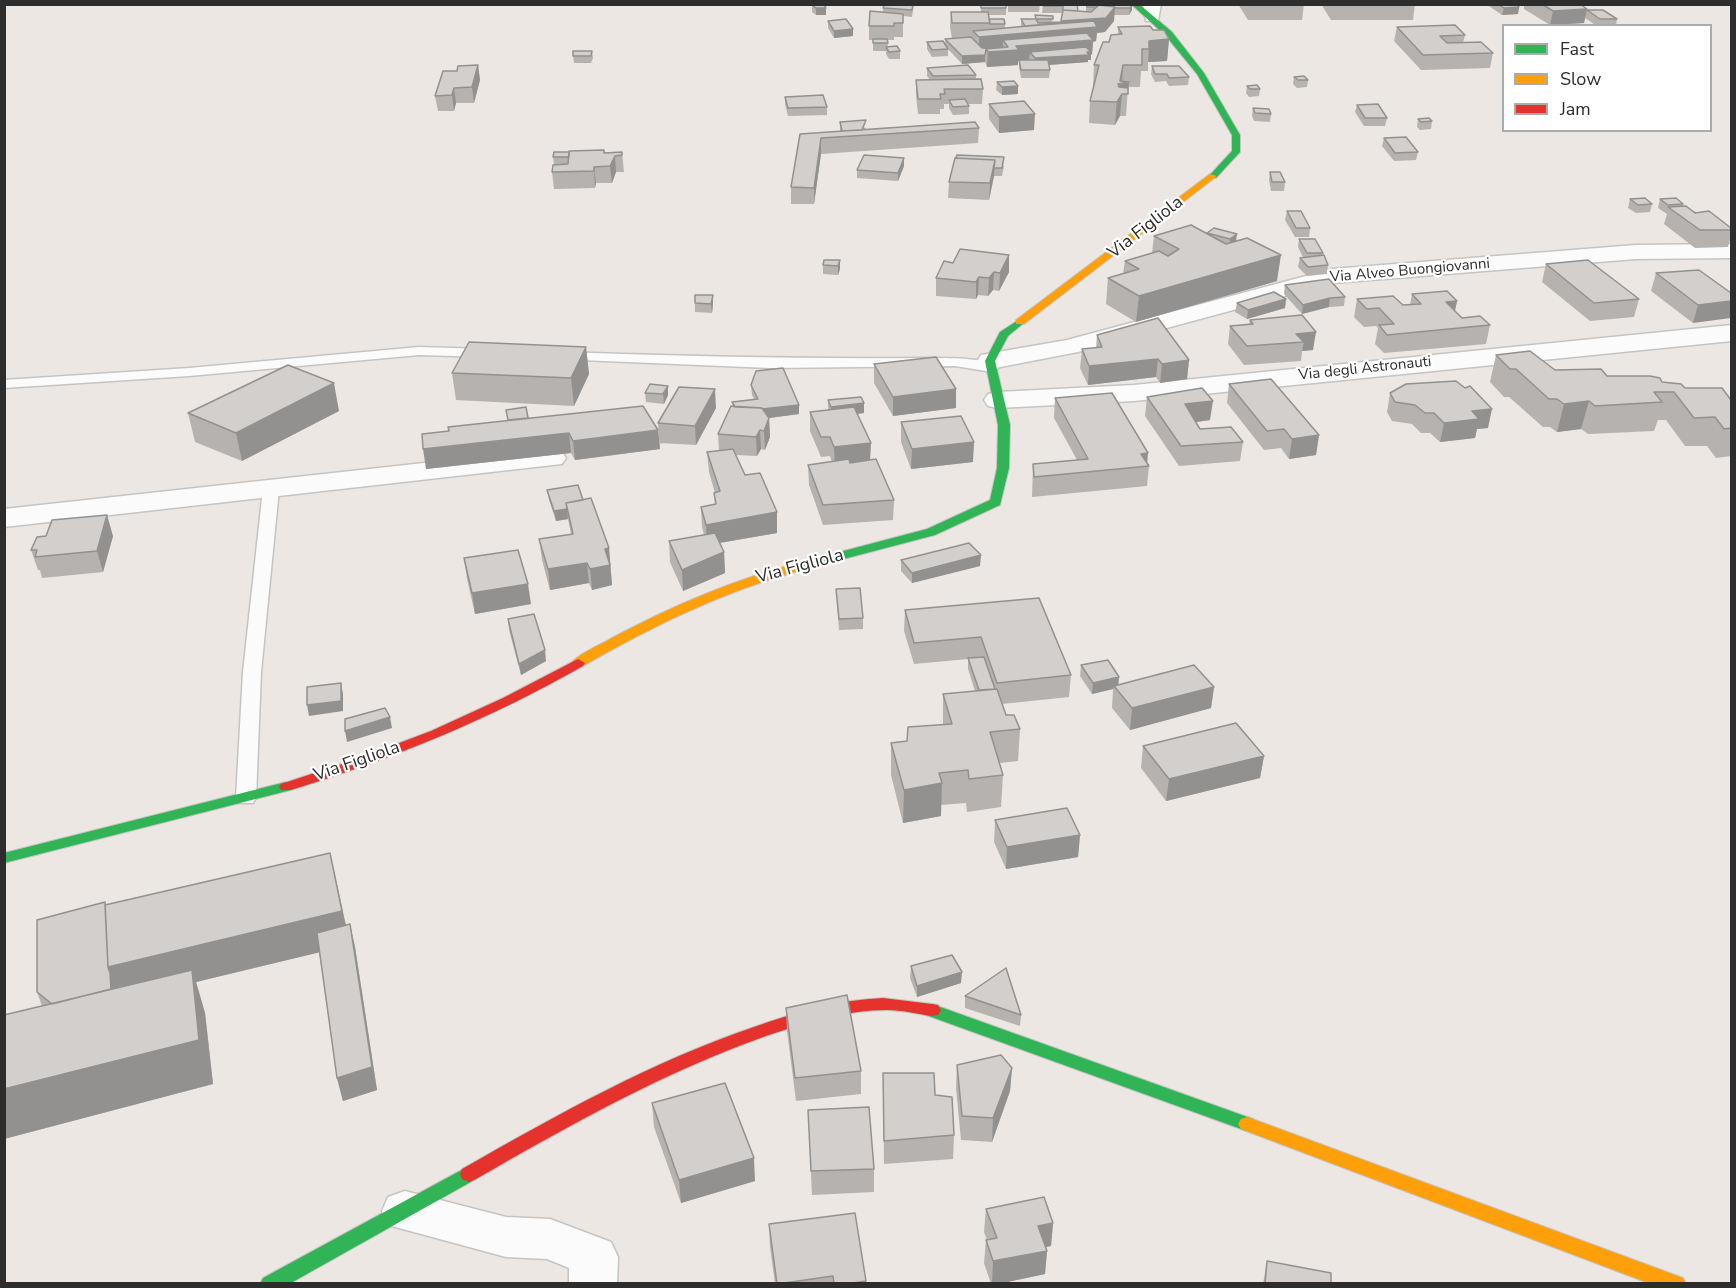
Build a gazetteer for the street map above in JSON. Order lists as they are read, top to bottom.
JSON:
{
  "streets": {
    "street": ["Via Figliola", "Via Alveo Buongiovanni", "Via degli Astronauti"]
  },
  "crossings": [
    ["Via Figliola", "Via Alveo Buongiovanni"],
    ["Via Figliola", "Via degli Astronauti"]
  ],
  "legend": ["Fast", "Slow", "Jam"]
}
